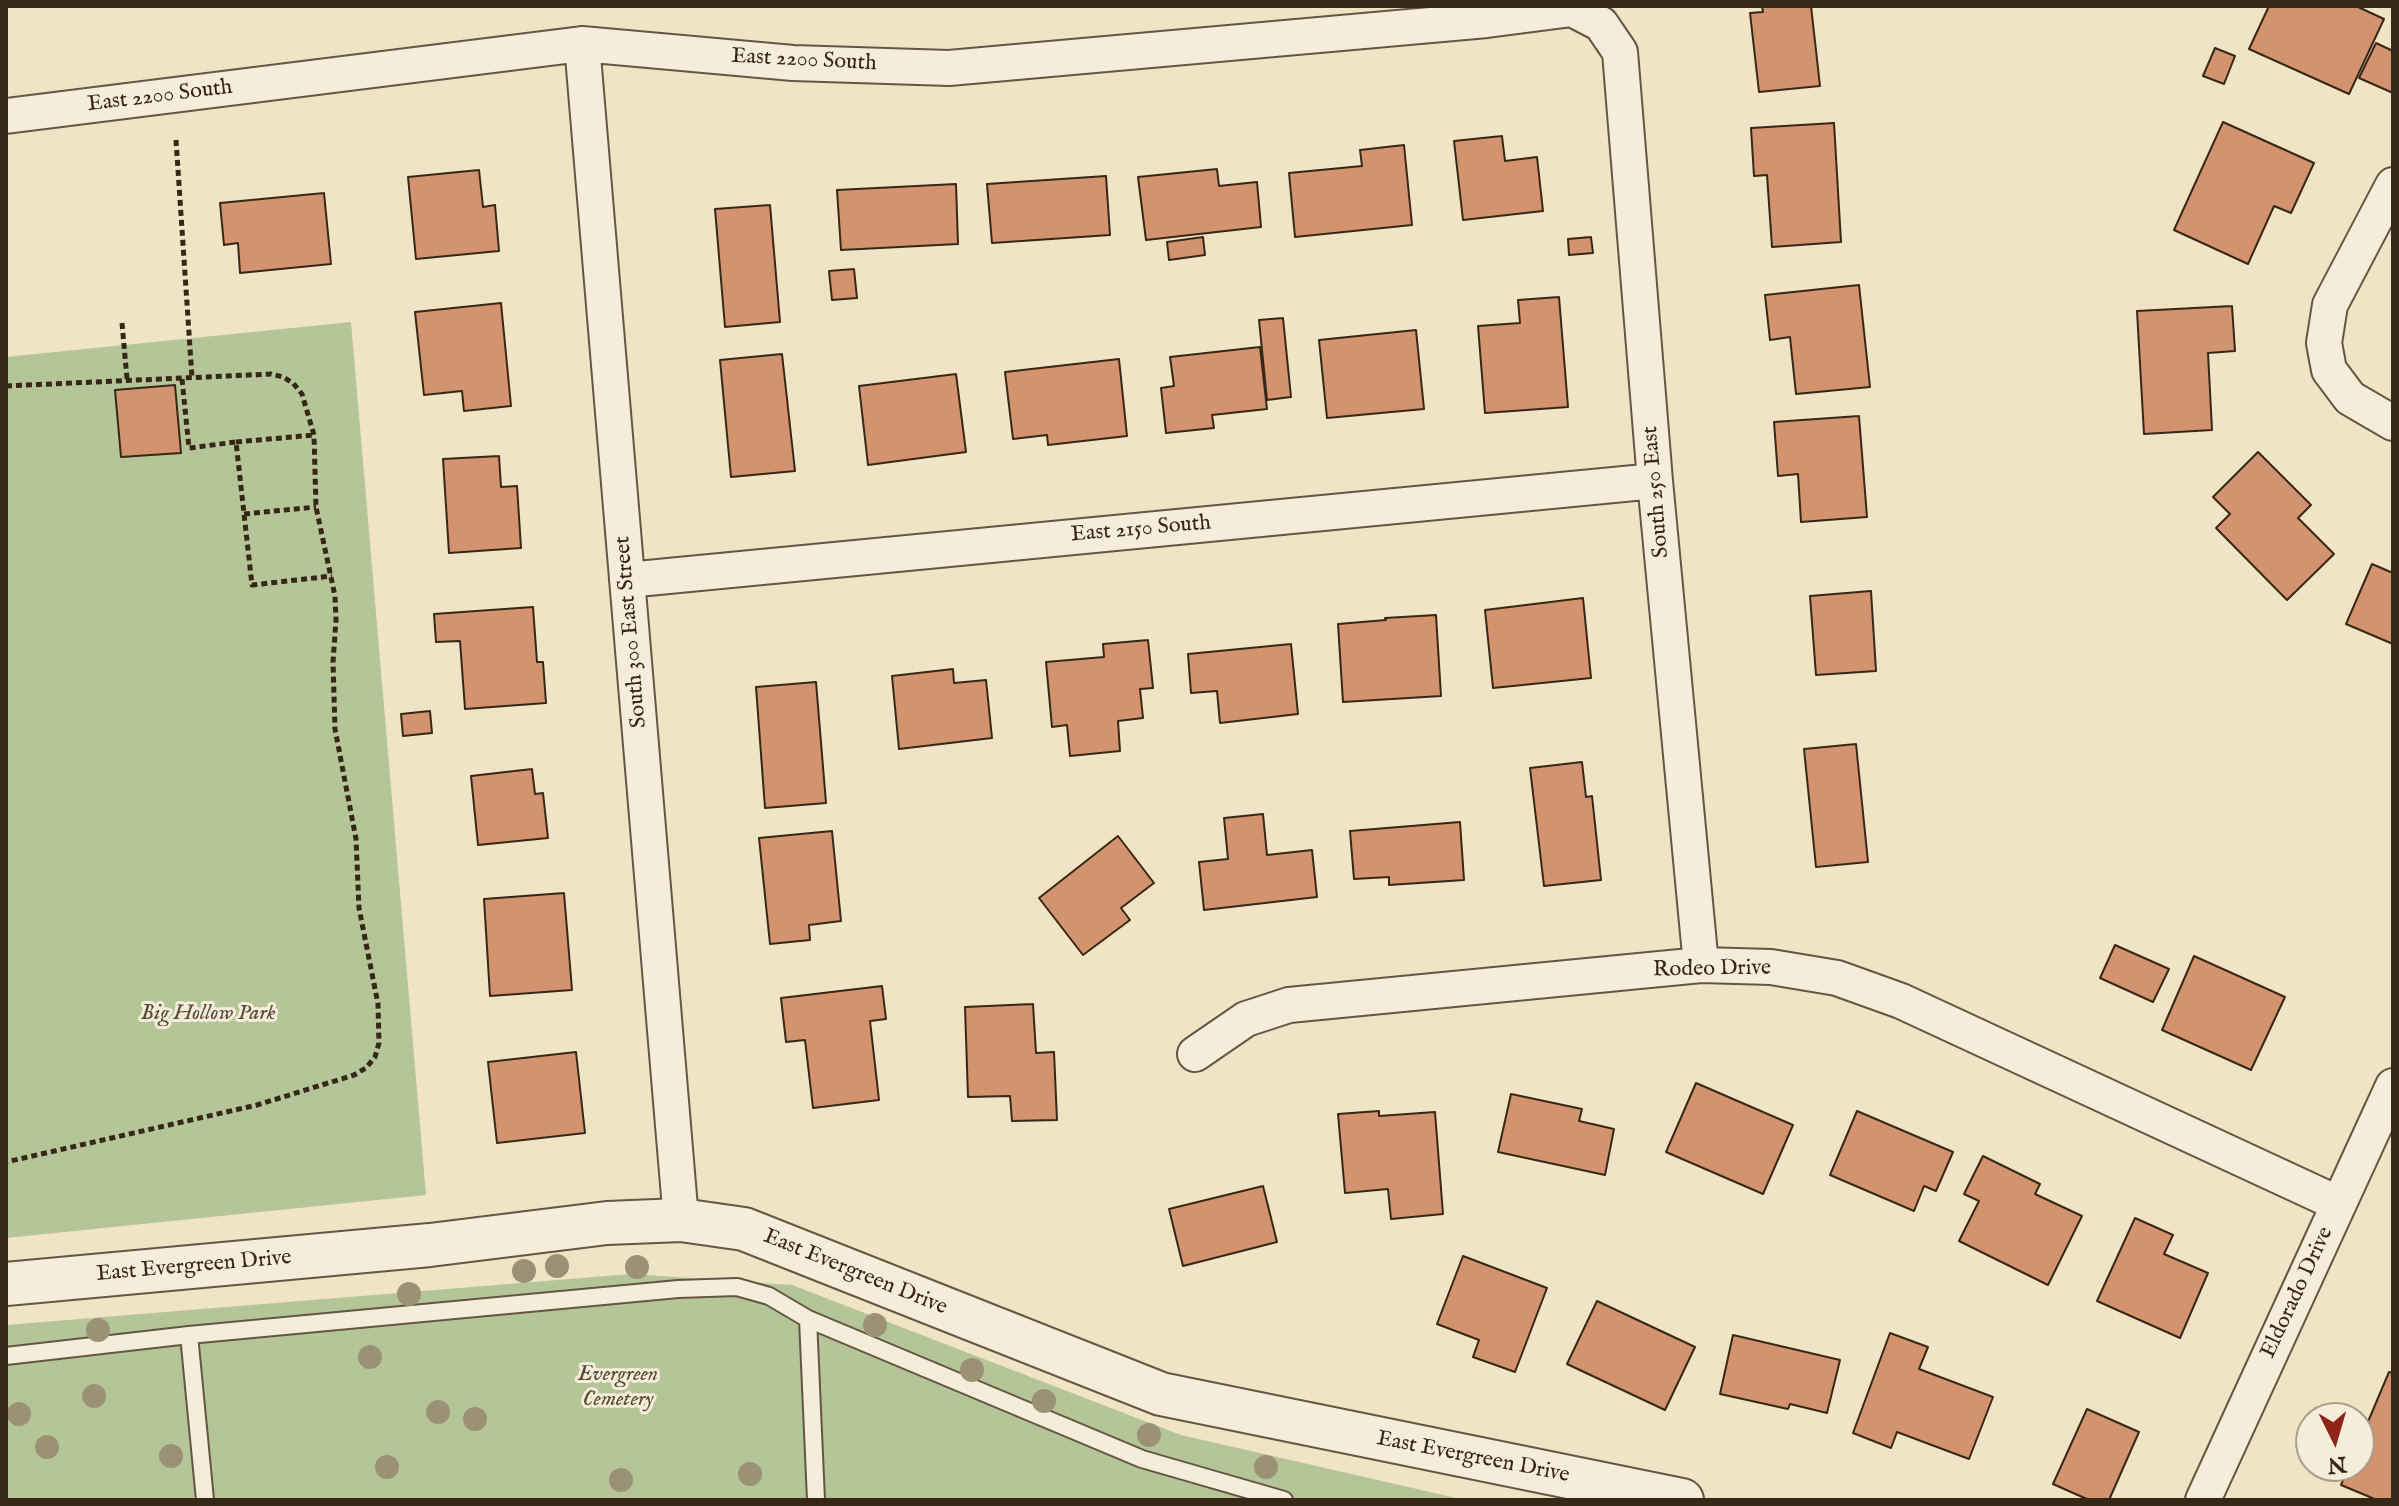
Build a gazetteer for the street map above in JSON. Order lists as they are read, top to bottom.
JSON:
{
  "streets": {
    "street": [
      "East 2200 South",
      "South 250 East",
      "East 2150 South",
      "South 300 East Street",
      "Rodeo Drive",
      "East Evergreen Drive",
      "Eldorado Drive"
    ]
  },
  "crossings": [
    ["East 2200 South", "South 250 East"],
    ["East 2200 South", "South 300 East Street"],
    ["South 250 East", "East 2150 South"],
    ["South 250 East", "Rodeo Drive"],
    ["East 2150 South", "South 300 East Street"],
    ["South 300 East Street", "East Evergreen Drive"],
    ["Rodeo Drive", "Eldorado Drive"]
  ],
  "parks": ["Big Hollow Park", "Evergreen Cemetery"],
  "north": "bottom"
}
